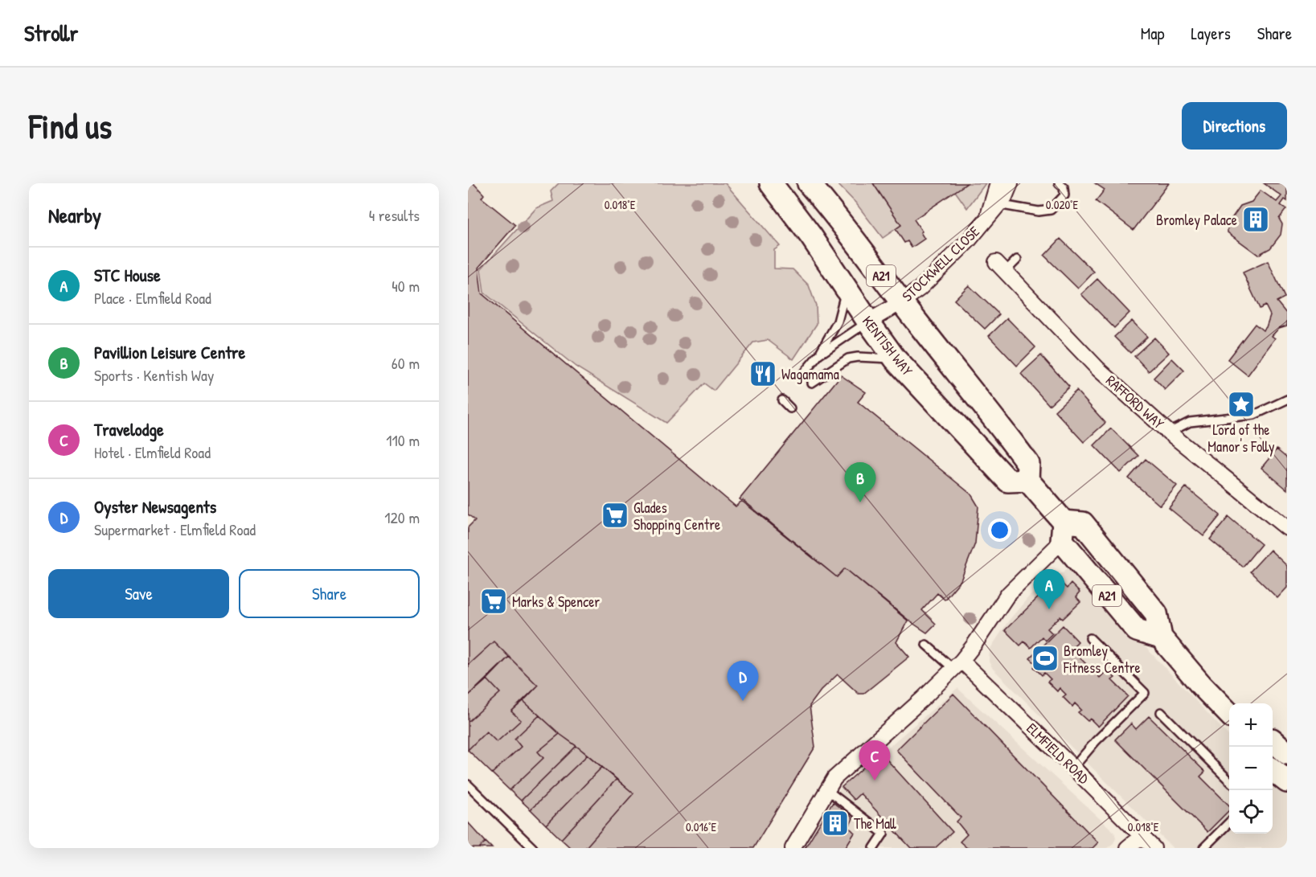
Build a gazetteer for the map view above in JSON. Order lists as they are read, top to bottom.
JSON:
{
  "streets": {
    "main road": ["A21", "KENTISH WAY"],
    "street": ["STOCKWELL CLOSE", "RAFFORD WAY", "ELMFIELD ROAD"]
  },
  "crossings": [
    ["STOCKWELL CLOSE", "A21"],
    ["STOCKWELL CLOSE", "KENTISH WAY"],
    ["A21", "KENTISH WAY"]
  ],
  "places": {
    "building": ["Bromley Palace", "The Mall"],
    "restaurant": ["Wagamama"],
    "place": ["Lord of the Manor's Folly"],
    "supermarket": ["Glades Shopping Centre", "Marks & Spencer"],
    "sports": ["Bromley Fitness Centre"]
  },
  "page": {
    "header": "Strollr",
    "nav": ["Map", "Layers", "Share"],
    "buttons": [
      "Directions",
      ["Save", "Share"]
    ],
    "title": "Find us",
    "heading": ["Nearby", "4 results"],
    "list": [
      {
        "mark": "A",
        "name": "STC House",
        "note": "Place · Elmfield Road",
        "value": "40 m"
      },
      {
        "mark": "B",
        "name": "Pavillion Leisure Centre",
        "note": "Sports · Kentish Way",
        "value": "60 m"
      },
      {
        "mark": "C",
        "name": "Travelodge",
        "note": "Hotel · Elmfield Road",
        "value": "110 m"
      },
      {
        "mark": "D",
        "name": "Oyster Newsagents",
        "note": "Supermarket · Elmfield Road",
        "value": "120 m"
      }
    ],
    "pins": [
      "B",
      "A",
      "D",
      "C"
    ],
    "map_buttons": ["+", "−"]
  },
  "coordinates": ["0.018°E", "0.020°E", "0.016°E"]
}
